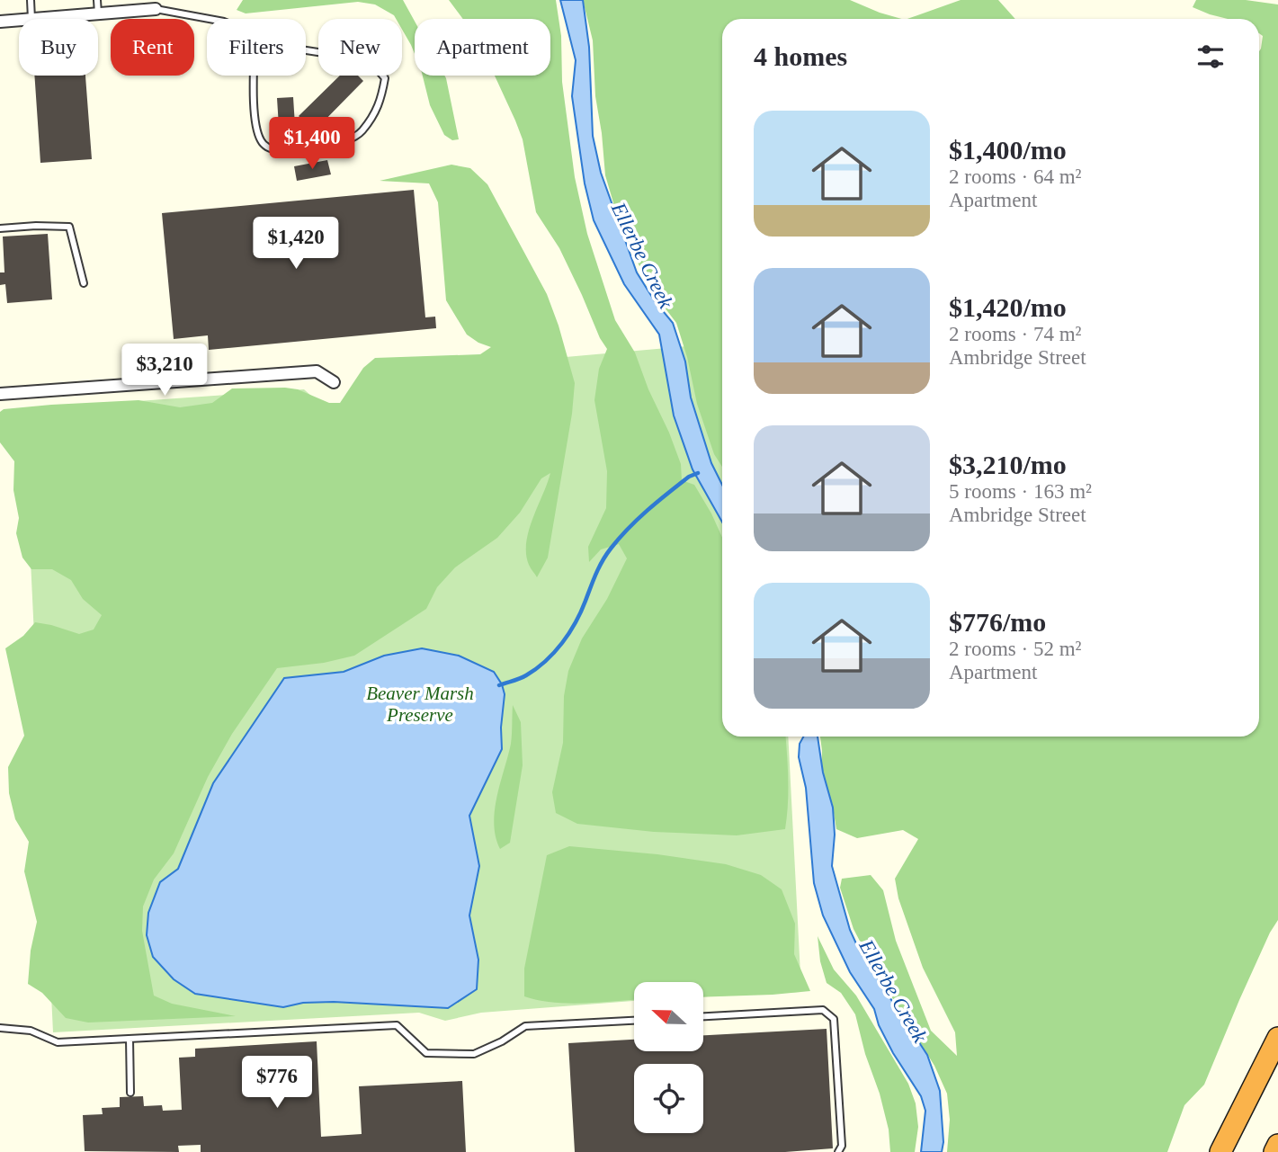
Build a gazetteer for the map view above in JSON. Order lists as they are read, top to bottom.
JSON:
{
  "water": ["Ellerbe Creek"],
  "parks": ["Beaver Marsh Preserve"],
  "north": "left",
  "page": {
    "chip": [
      "Buy",
      "Rent",
      "Filters",
      "New",
      "Apartment"
    ],
    "heading": "4 homes",
    "list": [
      {
        "name": "$1,400/mo",
        "note": "2 rooms · 64 m² · Apartment"
      },
      {
        "name": "$1,420/mo",
        "note": "2 rooms · 74 m² · Ambridge Street"
      },
      {
        "name": "$3,210/mo",
        "note": "5 rooms · 163 m² · Ambridge Street"
      },
      {
        "name": "$776/mo",
        "note": "2 rooms · 52 m² · Apartment"
      }
    ],
    "price": [
      "$1,400",
      "$1,420",
      "$3,210",
      "$776"
    ]
  }
}
